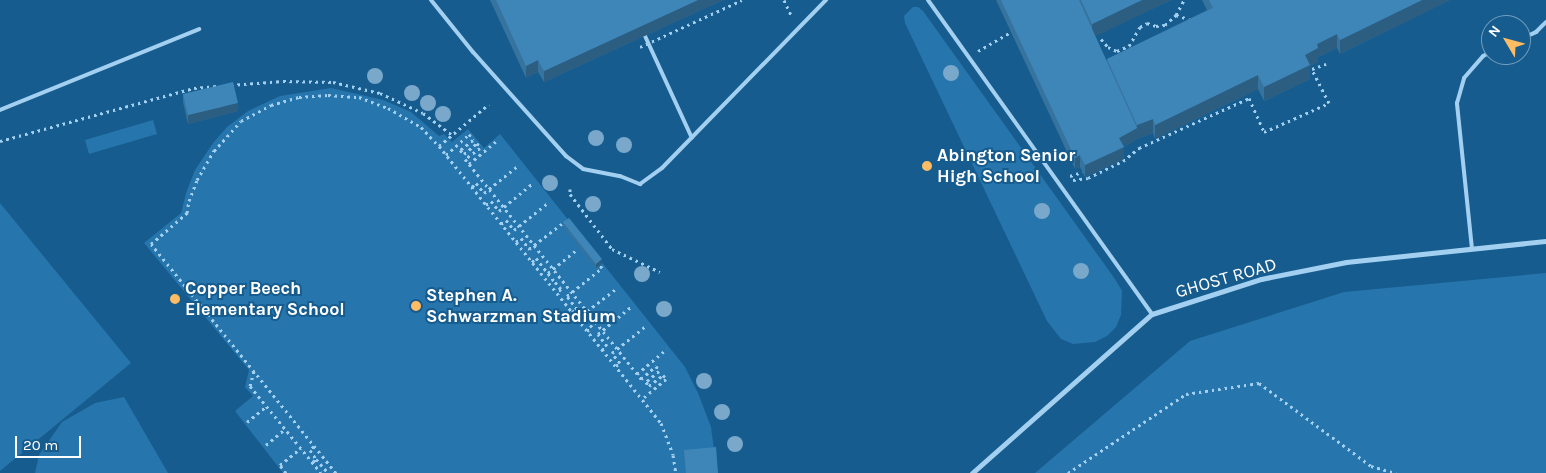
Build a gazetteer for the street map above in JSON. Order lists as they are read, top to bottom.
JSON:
{
  "streets": {
    "street": ["GHOST ROAD"]
  },
  "places": ["Abington Senior High School", "Copper Beech Elementary School", "Stephen A. Schwarzman Stadium"],
  "scale_bar": "20 m",
  "north": "top left"
}
